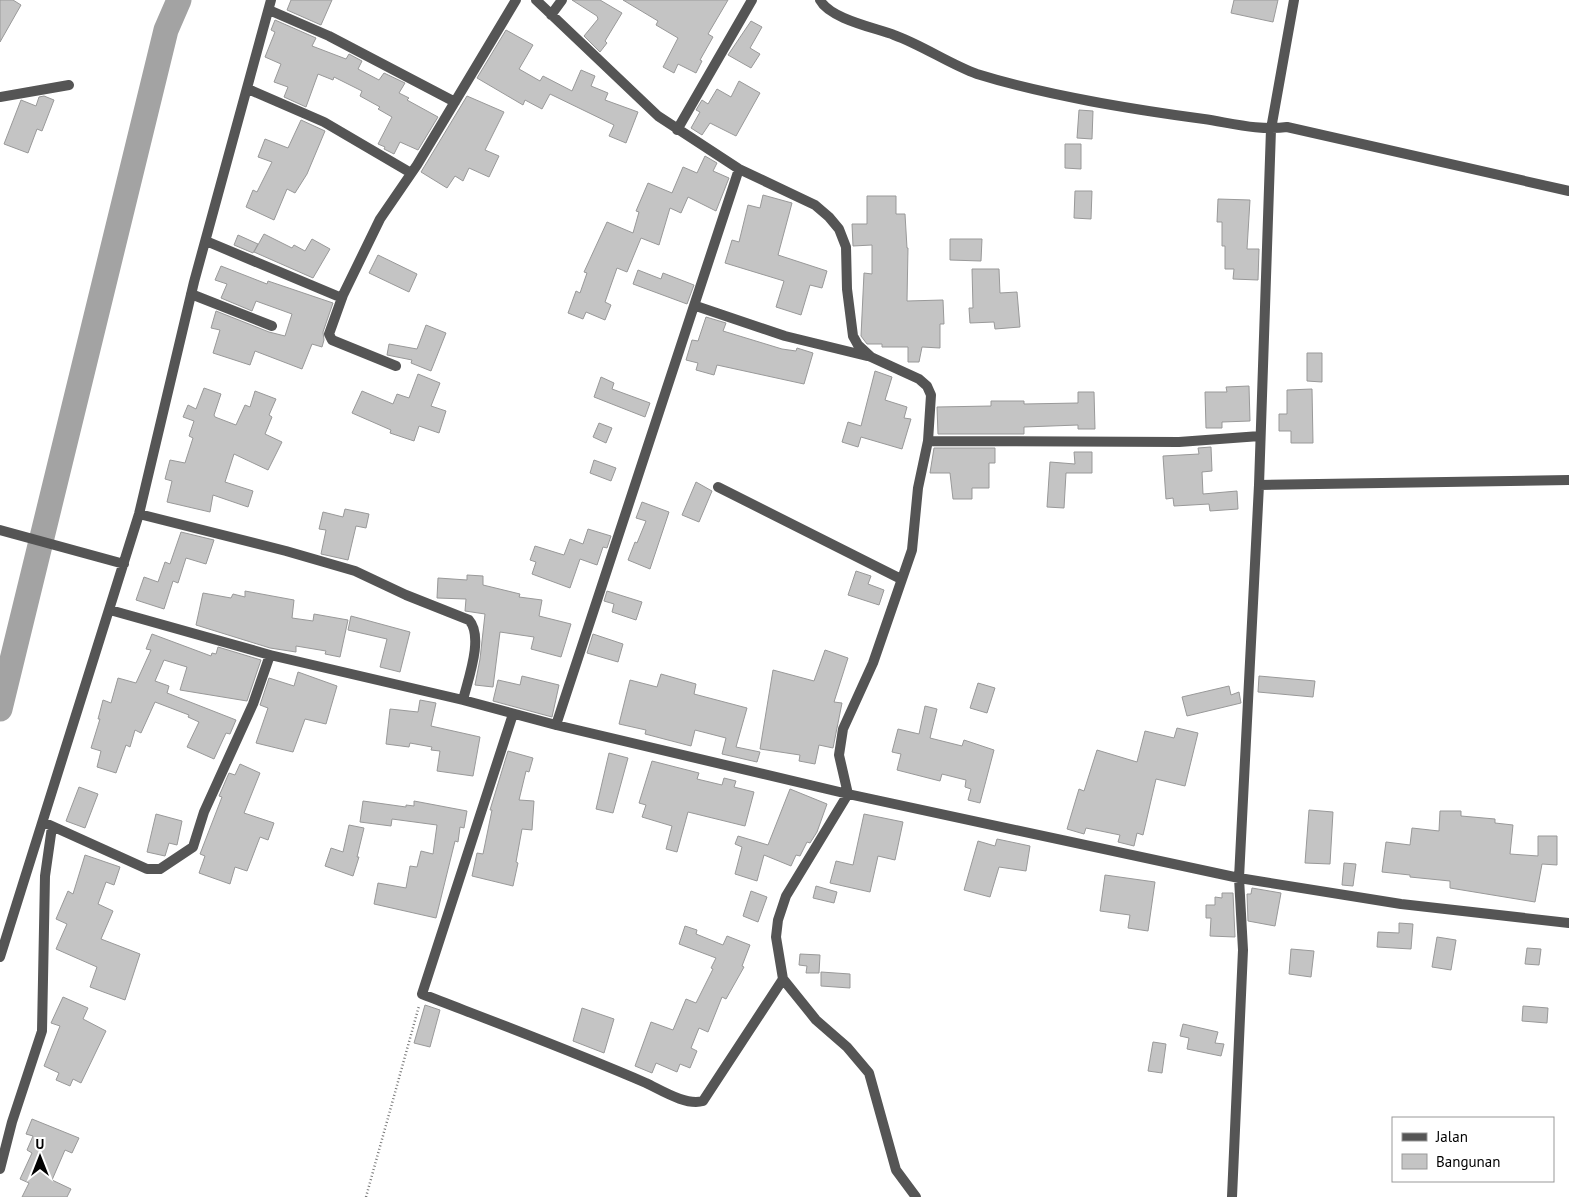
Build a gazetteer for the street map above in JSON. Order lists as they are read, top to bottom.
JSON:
{
  "legend": ["Jalan", "Bangunan"],
  "north": "top"
}
